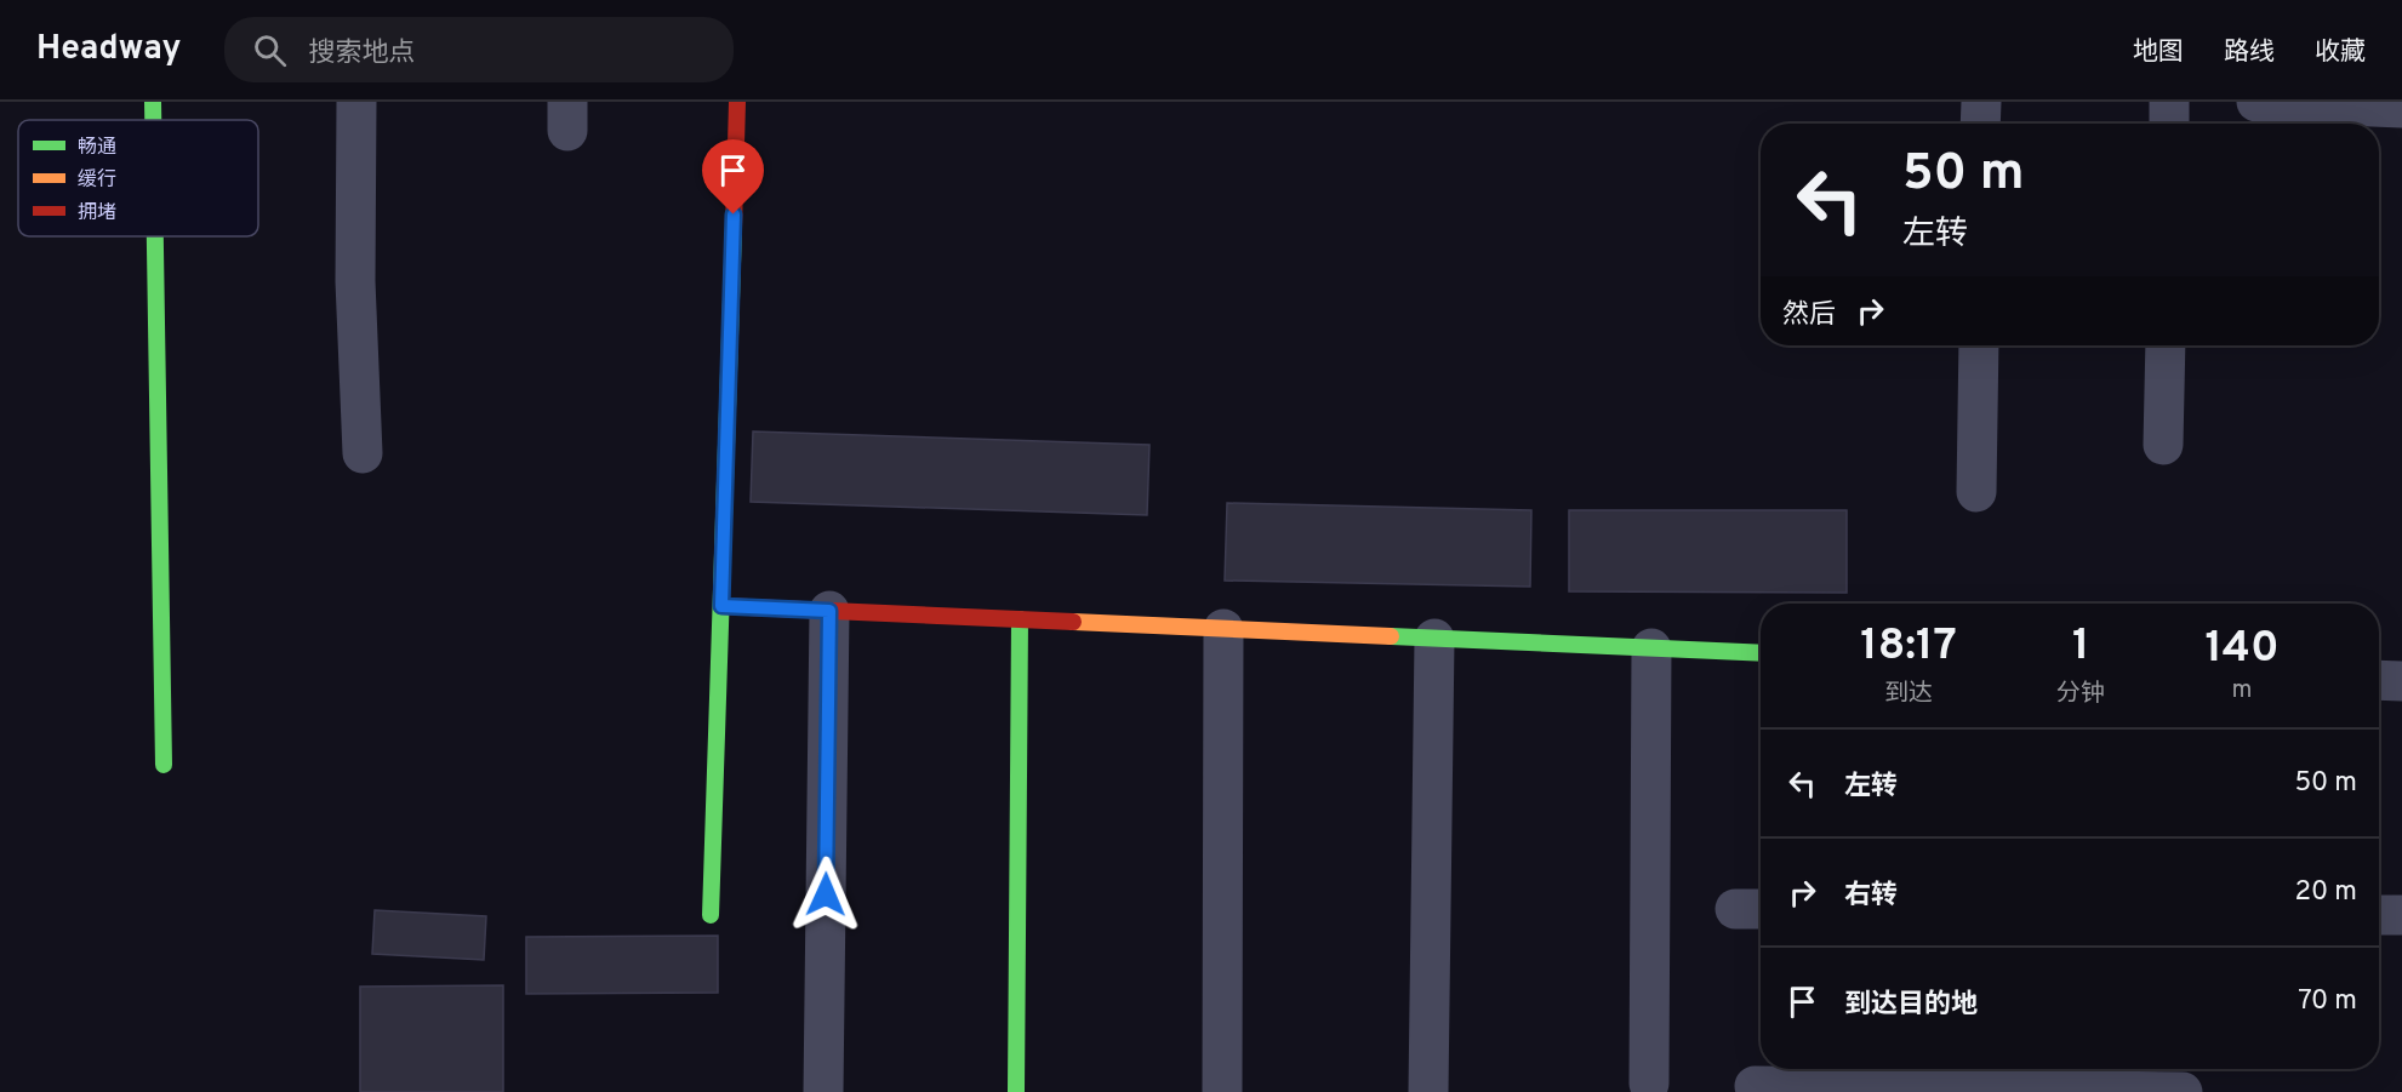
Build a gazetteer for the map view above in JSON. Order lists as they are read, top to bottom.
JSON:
{
  "legend": ["畅通", "缓行", "拥堵"],
  "page": {
    "header": "Headway",
    "search": "搜索地点",
    "nav": ["地图", "路线", "收藏"],
    "turn": ["50 m", "左转"],
    "then": "然后",
    "eta": [
      "18:17",
      "到达",
      "1",
      "分钟",
      "140",
      "m"
    ],
    "list": [
      {
        "name": "左转",
        "value": "50 m"
      },
      {
        "name": "右转",
        "value": "20 m"
      },
      {
        "name": "到达目的地",
        "value": "70 m"
      }
    ]
  }
}
